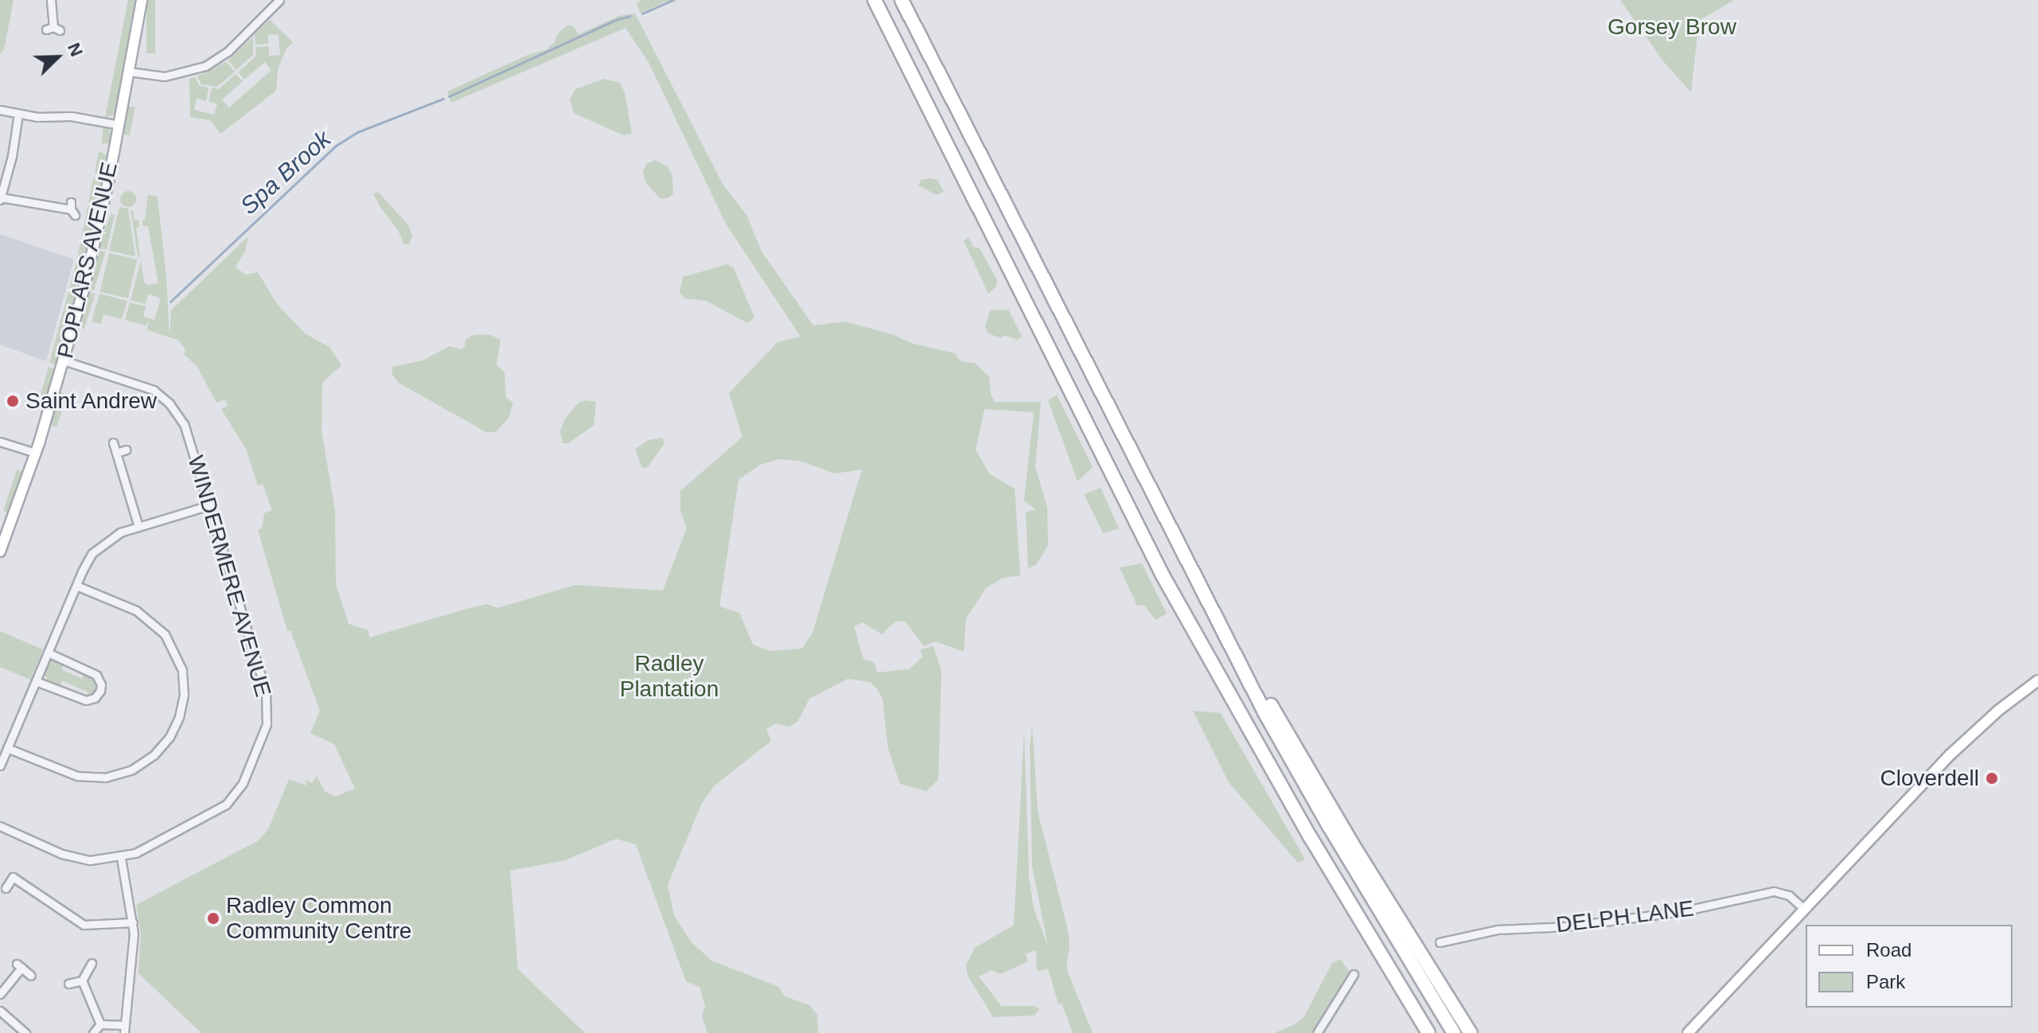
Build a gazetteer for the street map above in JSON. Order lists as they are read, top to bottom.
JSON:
{
  "streets": {
    "street": ["POPLARS AVENUE", "WINDERMERE AVENUE", "DELPH LANE"]
  },
  "crossings": [
    ["POPLARS AVENUE", "WINDERMERE AVENUE"]
  ],
  "water": ["Spa Brook"],
  "parks": ["Gorsey Brow", "Radley Plantation"],
  "places": ["Saint Andrew", "Cloverdell", "Radley Common Community Centre"],
  "legend": ["Road", "Park"],
  "north": "top right"
}
